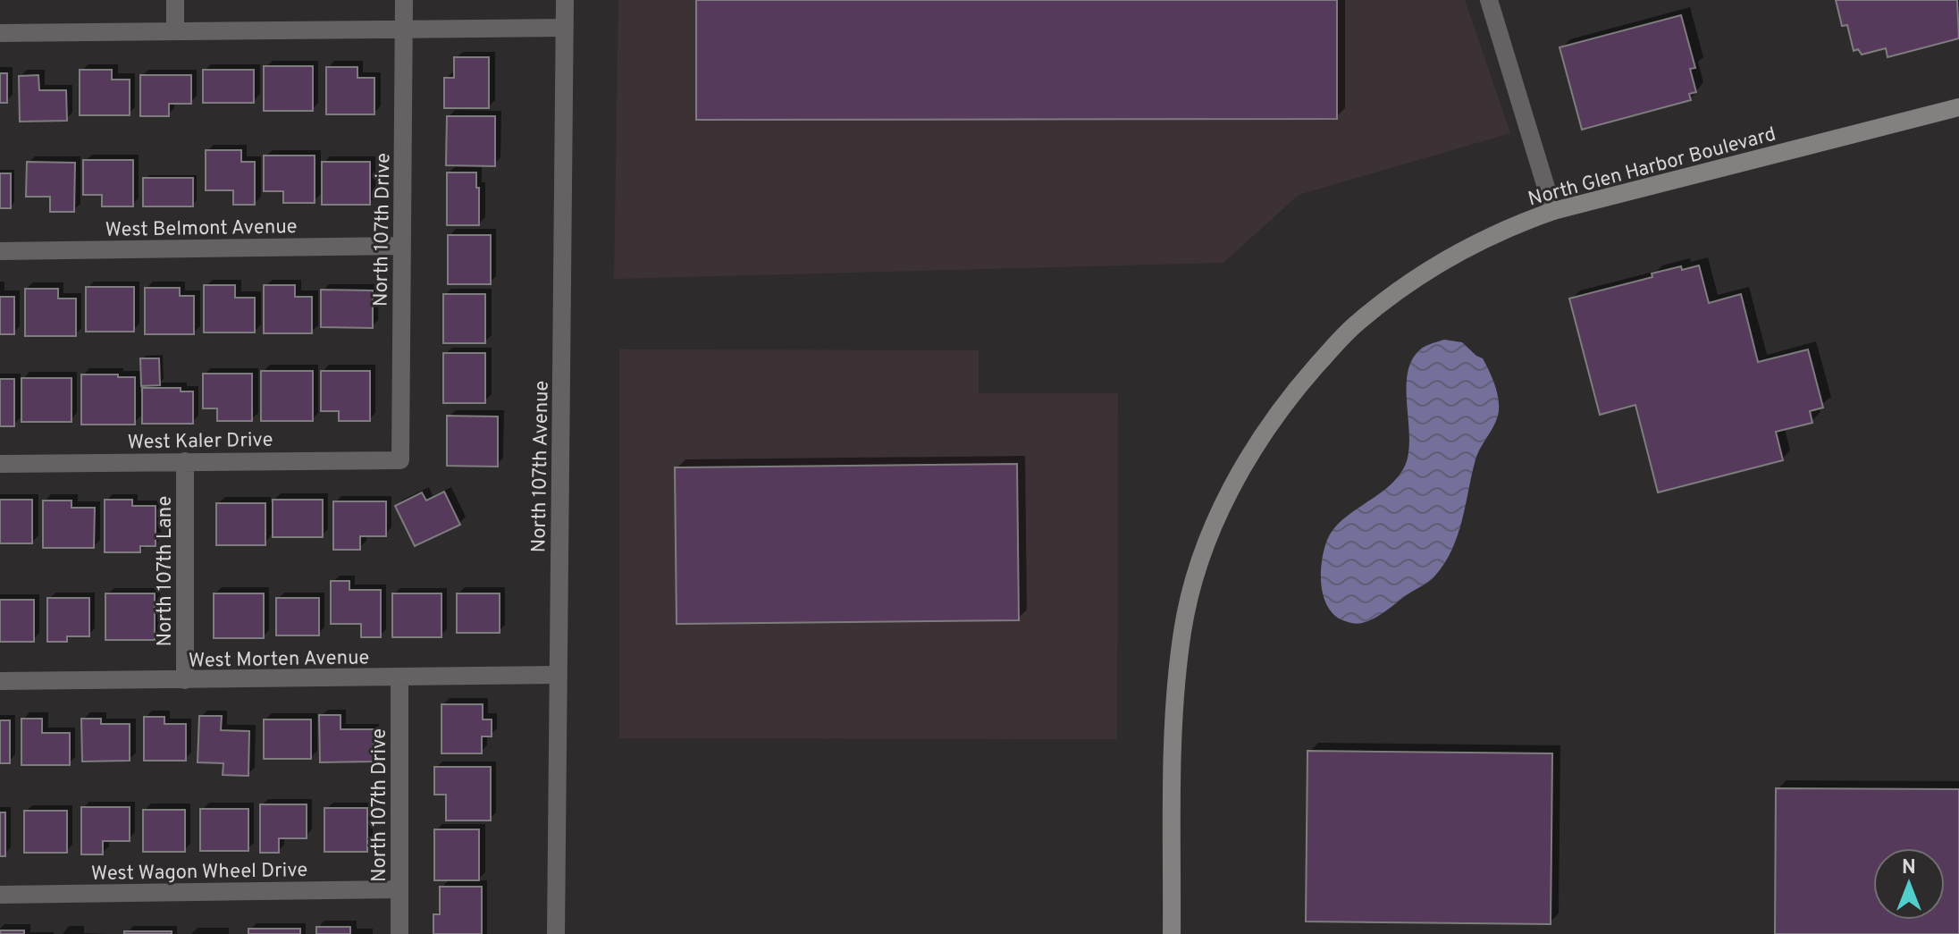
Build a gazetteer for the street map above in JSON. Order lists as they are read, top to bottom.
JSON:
{
  "streets": {
    "main road": ["North Glen Harbor Boulevard"],
    "street": [
      "West Belmont Avenue",
      "North 107th Drive",
      "West Kaler Drive",
      "North 107th Avenue",
      "North 107th Lane",
      "West Morten Avenue",
      "West Wagon Wheel Drive"
    ]
  },
  "crossings": [
    ["West Belmont Avenue", "North 107th Drive"],
    ["North 107th Drive", "West Kaler Drive"],
    ["North 107th Drive", "West Morten Avenue"],
    ["North 107th Drive", "West Wagon Wheel Drive"],
    ["West Kaler Drive", "North 107th Lane"],
    ["North 107th Avenue", "West Morten Avenue"],
    ["North 107th Lane", "West Morten Avenue"]
  ],
  "north": "top"
}
